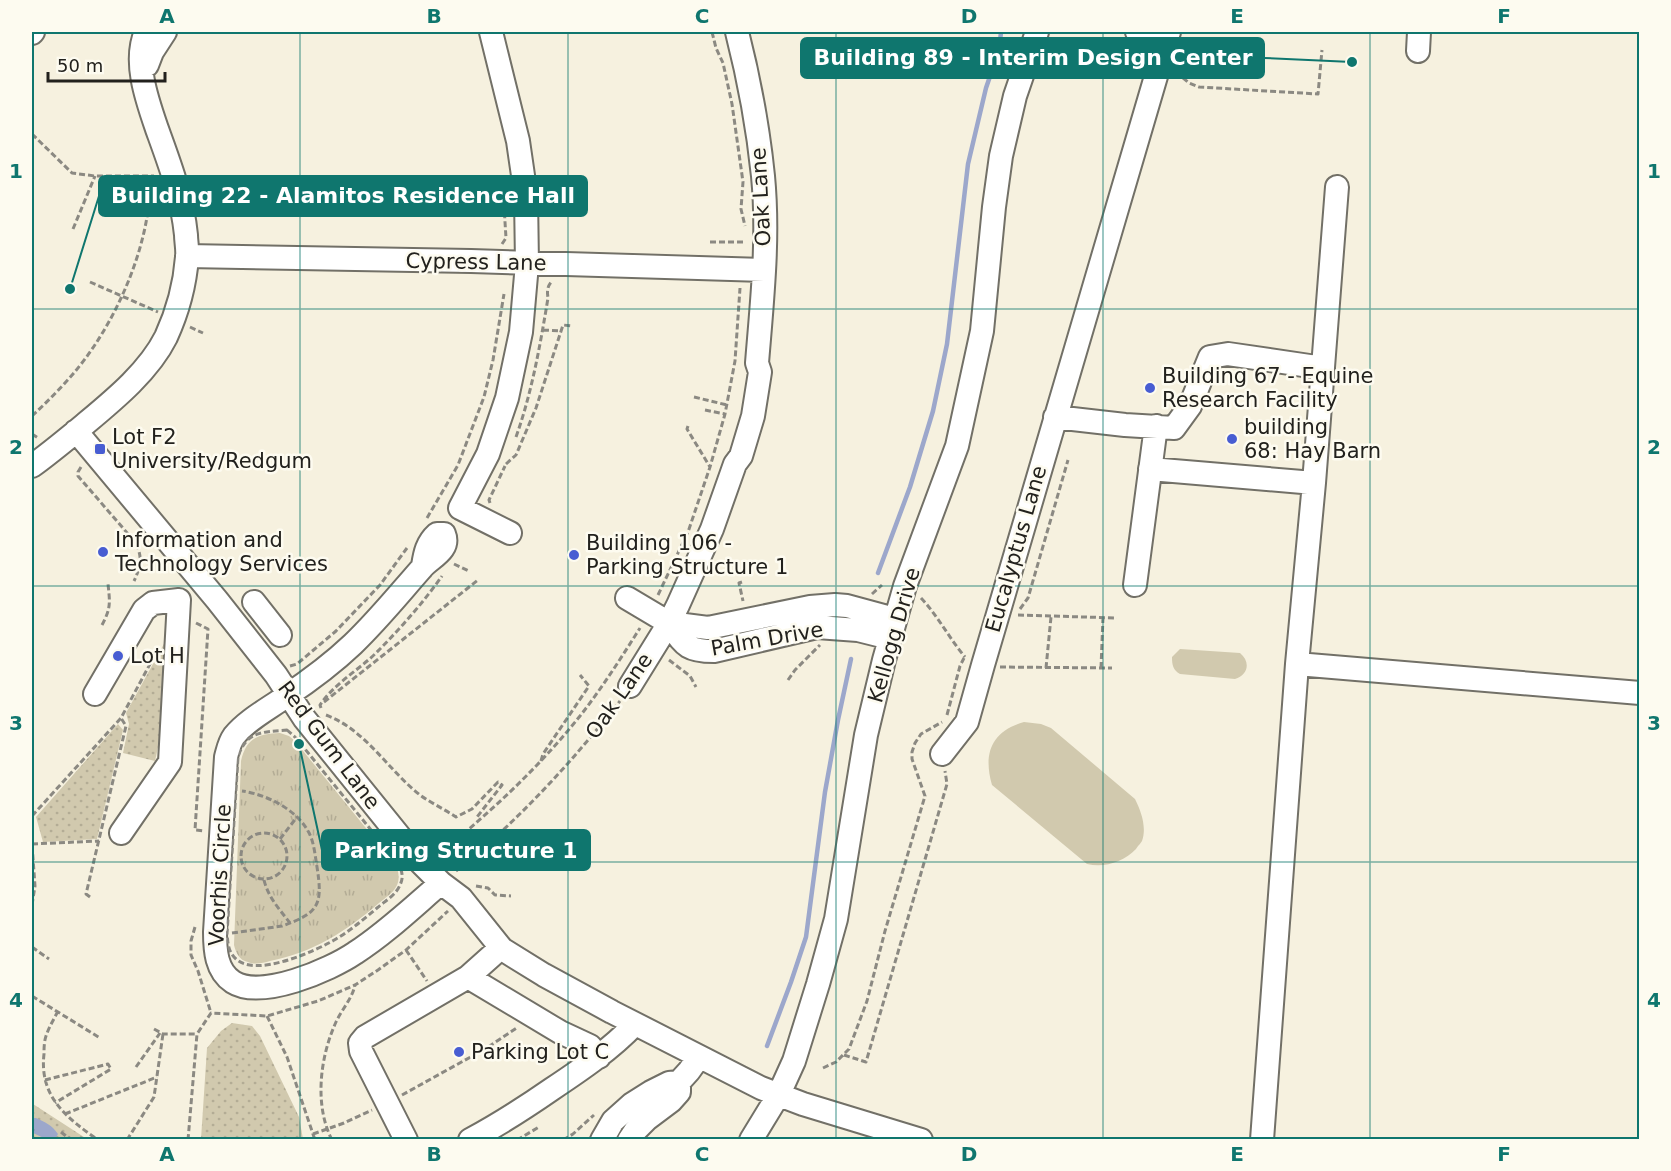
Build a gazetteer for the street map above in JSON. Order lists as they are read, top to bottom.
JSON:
{
  "streets": {
    "street": [
      "Oak Lane",
      "Cypress Lane",
      "Eucalyptus Lane",
      "Kellogg Drive",
      "Palm Drive",
      "Red Gum Lane",
      "Voorhis Circle"
    ]
  },
  "crossings": [
    ["Oak Lane", "Cypress Lane"],
    ["Oak Lane", "Palm Drive"],
    ["Oak Lane", "Red Gum Lane"],
    ["Oak Lane", "Voorhis Circle"],
    ["Kellogg Drive", "Palm Drive"],
    ["Kellogg Drive", "Red Gum Lane"],
    ["Red Gum Lane", "Voorhis Circle"]
  ],
  "places": {
    "other": [
      "Building 89 - Interim Design Center",
      "Building 22 - Alamitos Residence Hall",
      "Building 67 - Equine Research Facility",
      "building 68: Hay Barn",
      "Information and Technology Services",
      "Building 106 - Parking Structure 1",
      "Lot H",
      "Parking Structure 1",
      "Parking Lot C"
    ],
    "transit": ["Lot F2 University/Redgum"]
  },
  "scale_bar": "50 m",
  "grid": {
    "columns": [
      "A",
      "B",
      "C",
      "D",
      "E",
      "F"
    ],
    "rows": [
      "1",
      "2",
      "3",
      "4"
    ]
  }
}
